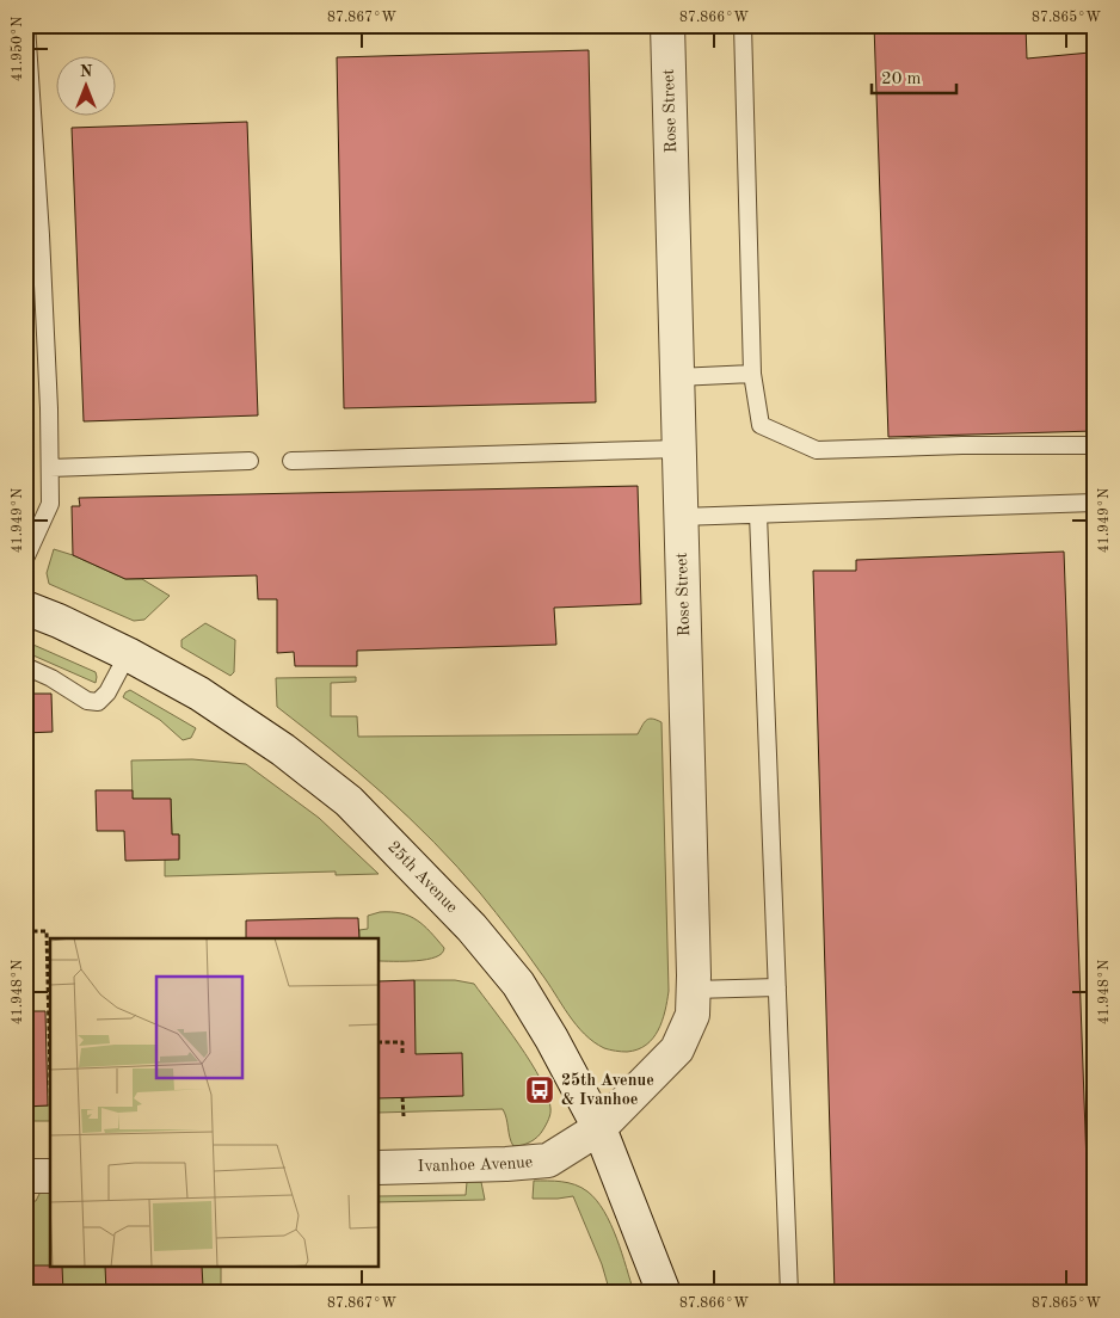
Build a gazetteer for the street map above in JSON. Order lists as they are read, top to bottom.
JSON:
{
  "streets": {
    "street": ["Rose Street", "25th Avenue", "Ivanhoe Avenue"]
  },
  "crossings": [
    ["Rose Street", "25th Avenue"],
    ["Rose Street", "Ivanhoe Avenue"],
    ["25th Avenue", "Ivanhoe Avenue"]
  ],
  "places": {
    "bus stop": ["25th Avenue & Ivanhoe"]
  },
  "scale_bar": "20 m",
  "north": "top",
  "coordinates": [
    "87.867°W",
    "87.866°W",
    "87.865°W",
    "41.950°N",
    "41.949°N",
    "41.948°N"
  ]
}
